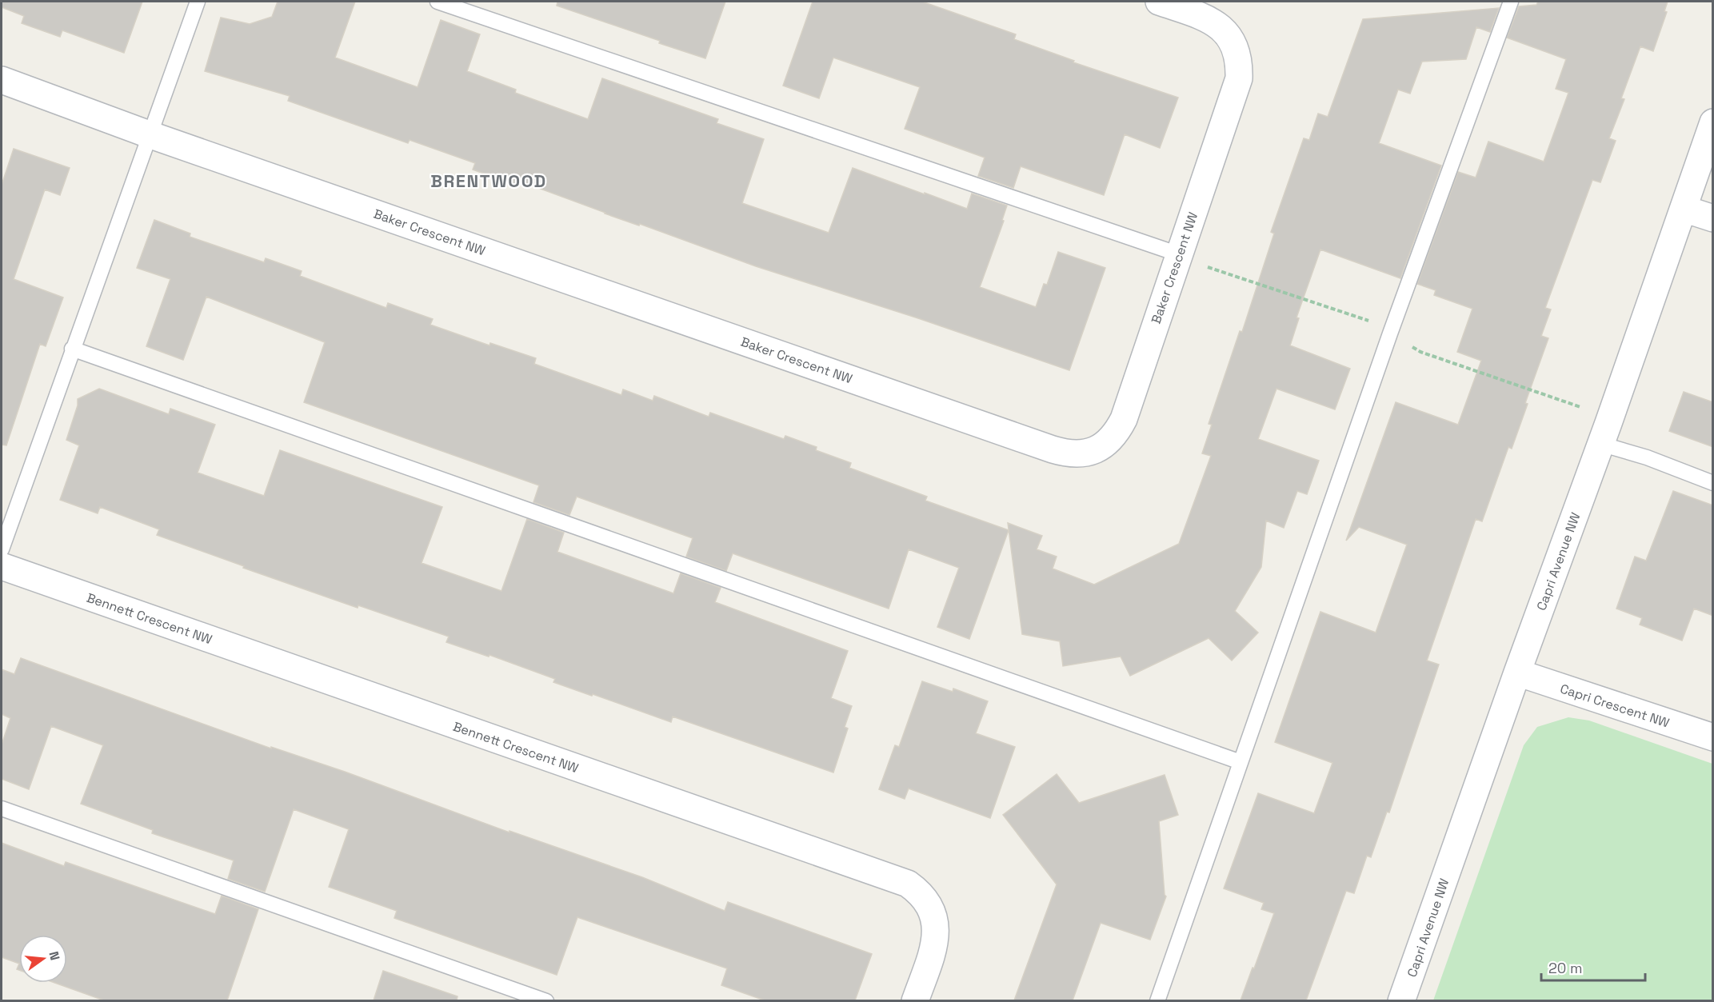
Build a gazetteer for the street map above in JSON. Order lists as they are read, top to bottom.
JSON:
{
  "streets": {
    "street": [
      "Baker Crescent NW",
      "Capri Avenue NW",
      "Bennett Crescent NW",
      "Capri Crescent NW"
    ]
  },
  "crossings": [
    ["Capri Avenue NW", "Capri Crescent NW"]
  ],
  "districts": ["BRENTWOOD"],
  "scale_bar": "20 m",
  "north": "right"
}
